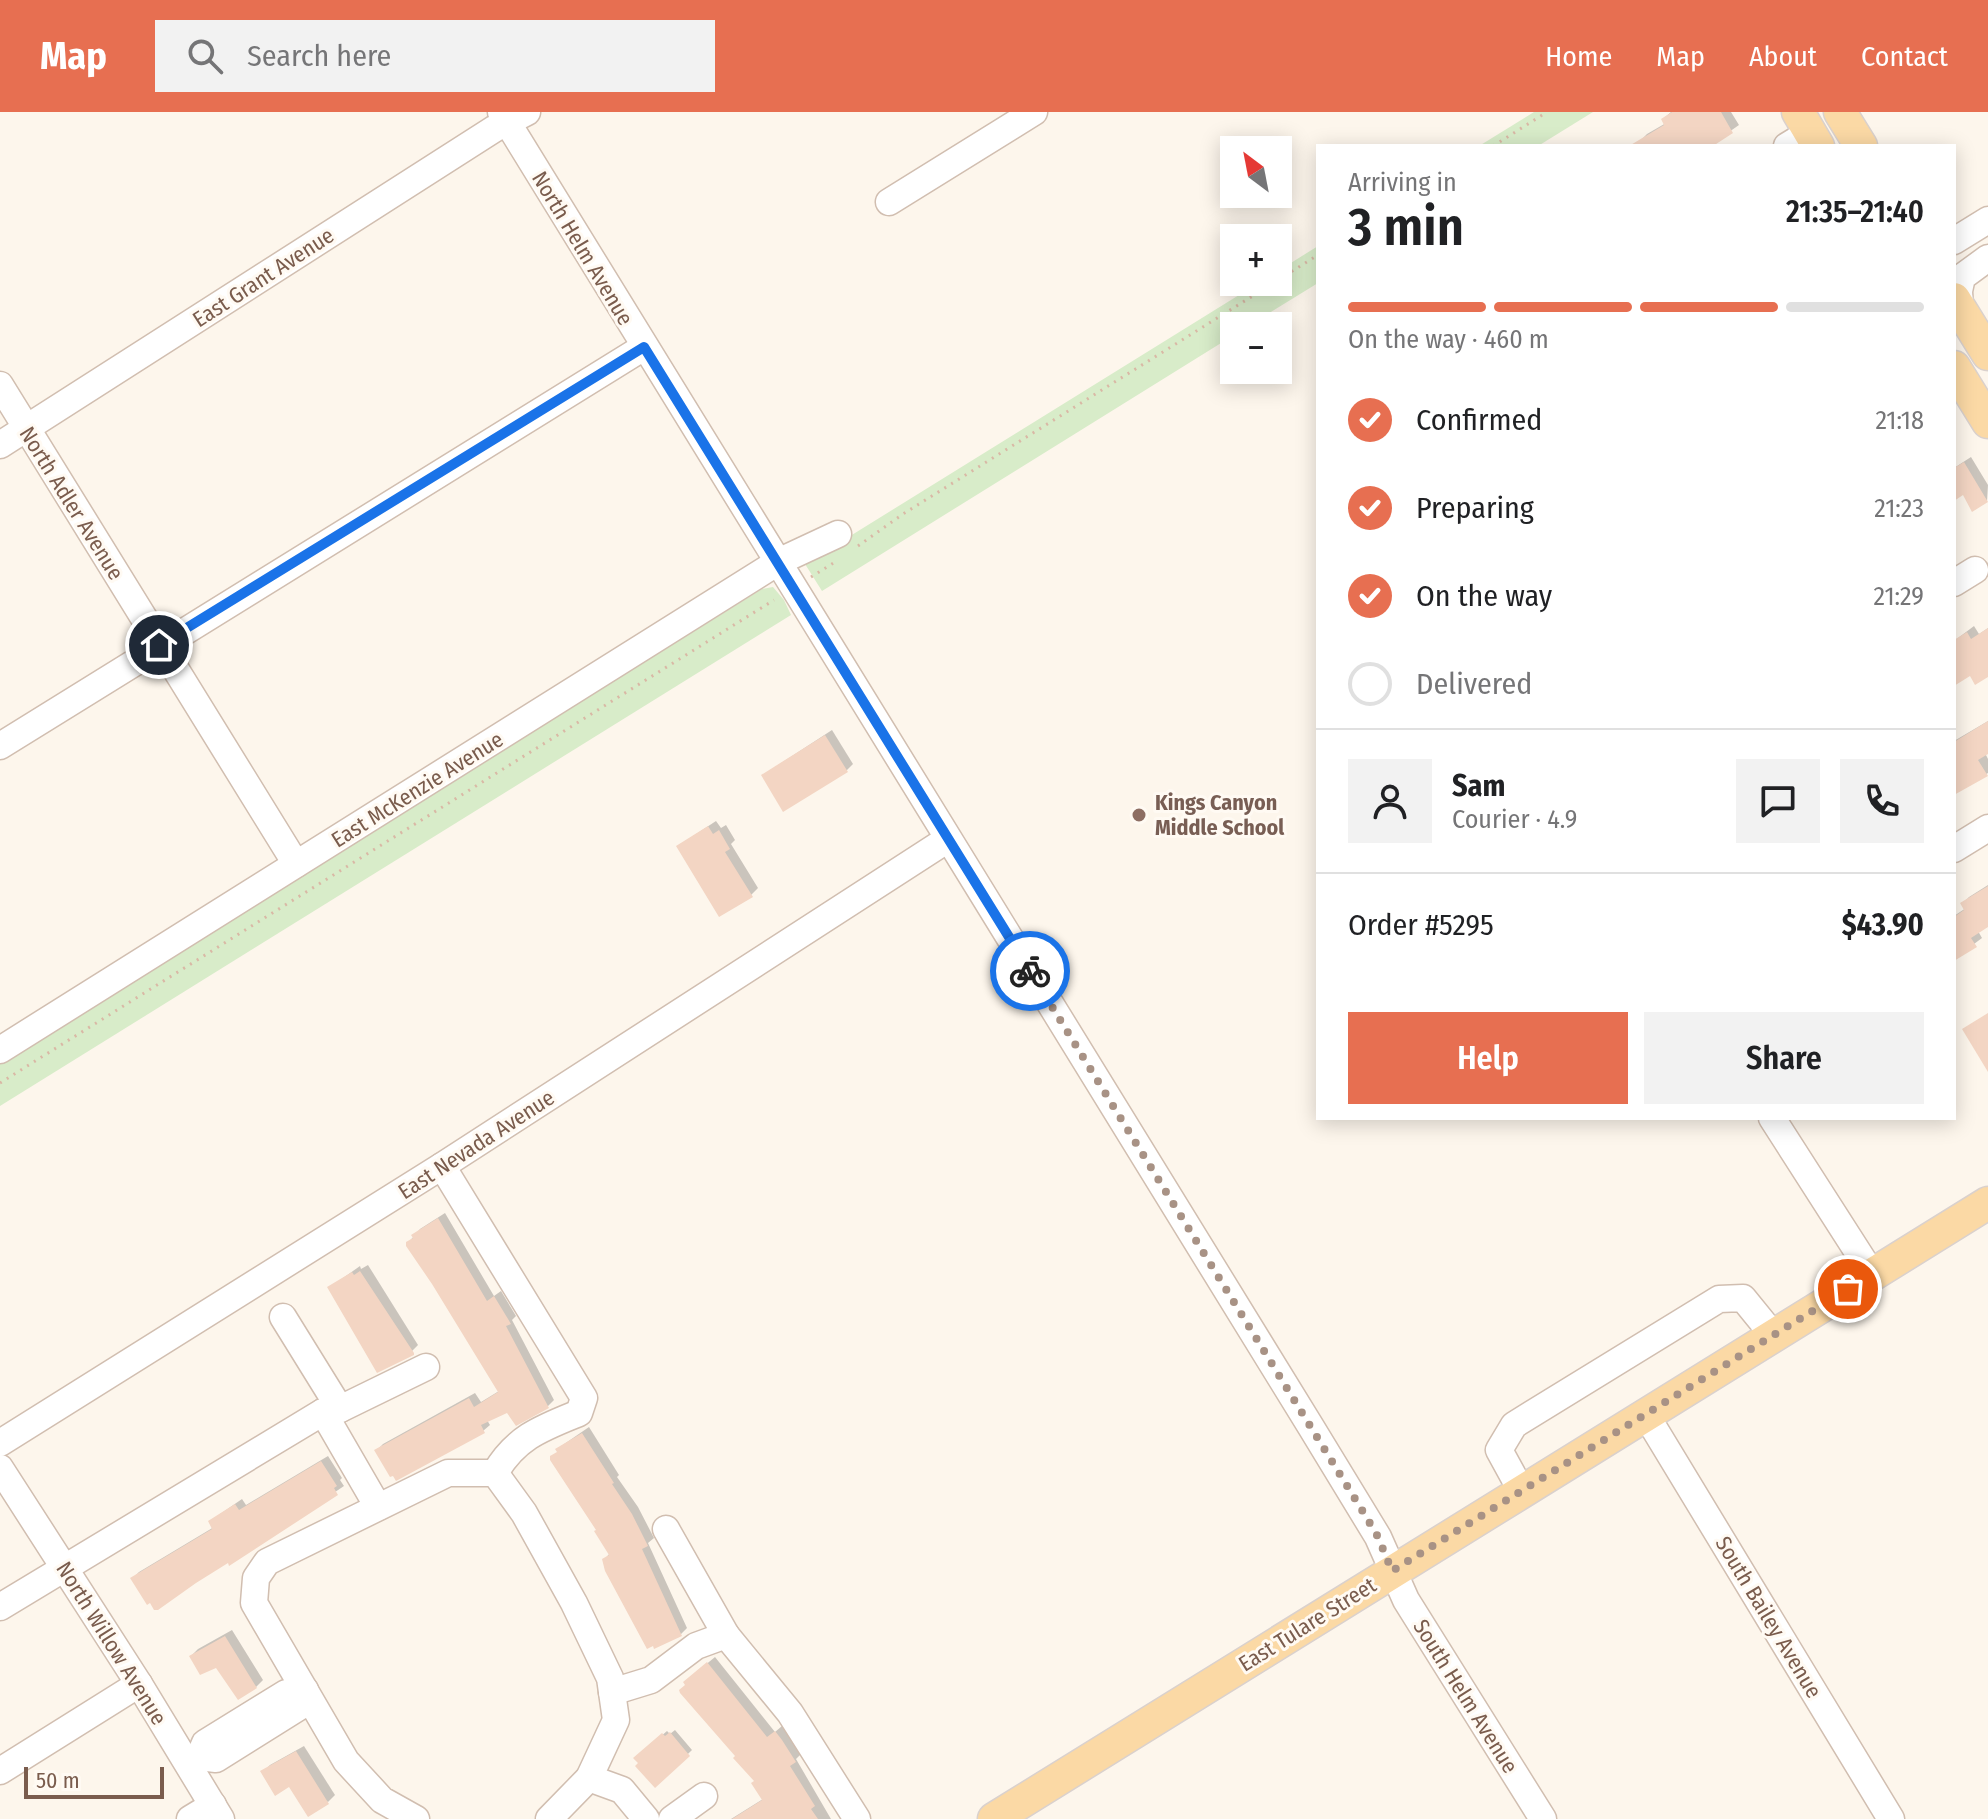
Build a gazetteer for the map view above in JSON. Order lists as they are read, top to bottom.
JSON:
{
  "streets": {
    "main road": ["East Tulare Street"],
    "street": [
      "North Helm Avenue",
      "East Grant Avenue",
      "North Adler Avenue",
      "East McKenzie Avenue",
      "East Nevada Avenue",
      "South Bailey Avenue",
      "North Willow Avenue",
      "South Helm Avenue"
    ]
  },
  "crossings": [
    ["North Helm Avenue", "East Grant Avenue"],
    ["North Helm Avenue", "East McKenzie Avenue"],
    ["North Helm Avenue", "East Nevada Avenue"],
    ["North Helm Avenue", "East Tulare Street"],
    ["North Helm Avenue", "South Helm Avenue"],
    ["East Grant Avenue", "North Adler Avenue"],
    ["North Adler Avenue", "East McKenzie Avenue"],
    ["South Bailey Avenue", "East Tulare Street"],
    ["East Tulare Street", "South Helm Avenue"]
  ],
  "places": ["Kings Canyon Middle School"],
  "scale_bar": "50 m",
  "north": "top left",
  "page": {
    "header": "Map",
    "search": "Search here",
    "nav": [
      "Home",
      "Map",
      "About",
      "Contact"
    ],
    "map_buttons": ["+", "−"],
    "heading": ["3 min", "Arriving in", "21:35–21:40"],
    "panel": [
      "Sam",
      "Courier · 4.9",
      "Order #5295",
      "$43.90"
    ],
    "bar": "On the way · 460 m",
    "list": [
      ["Confirmed", "21:18"],
      ["Preparing", "21:23"],
      ["On the way", "21:29"],
      "Delivered"
    ],
    "buttons": ["Help", "Share"],
    "scale": "50 m"
  }
}
